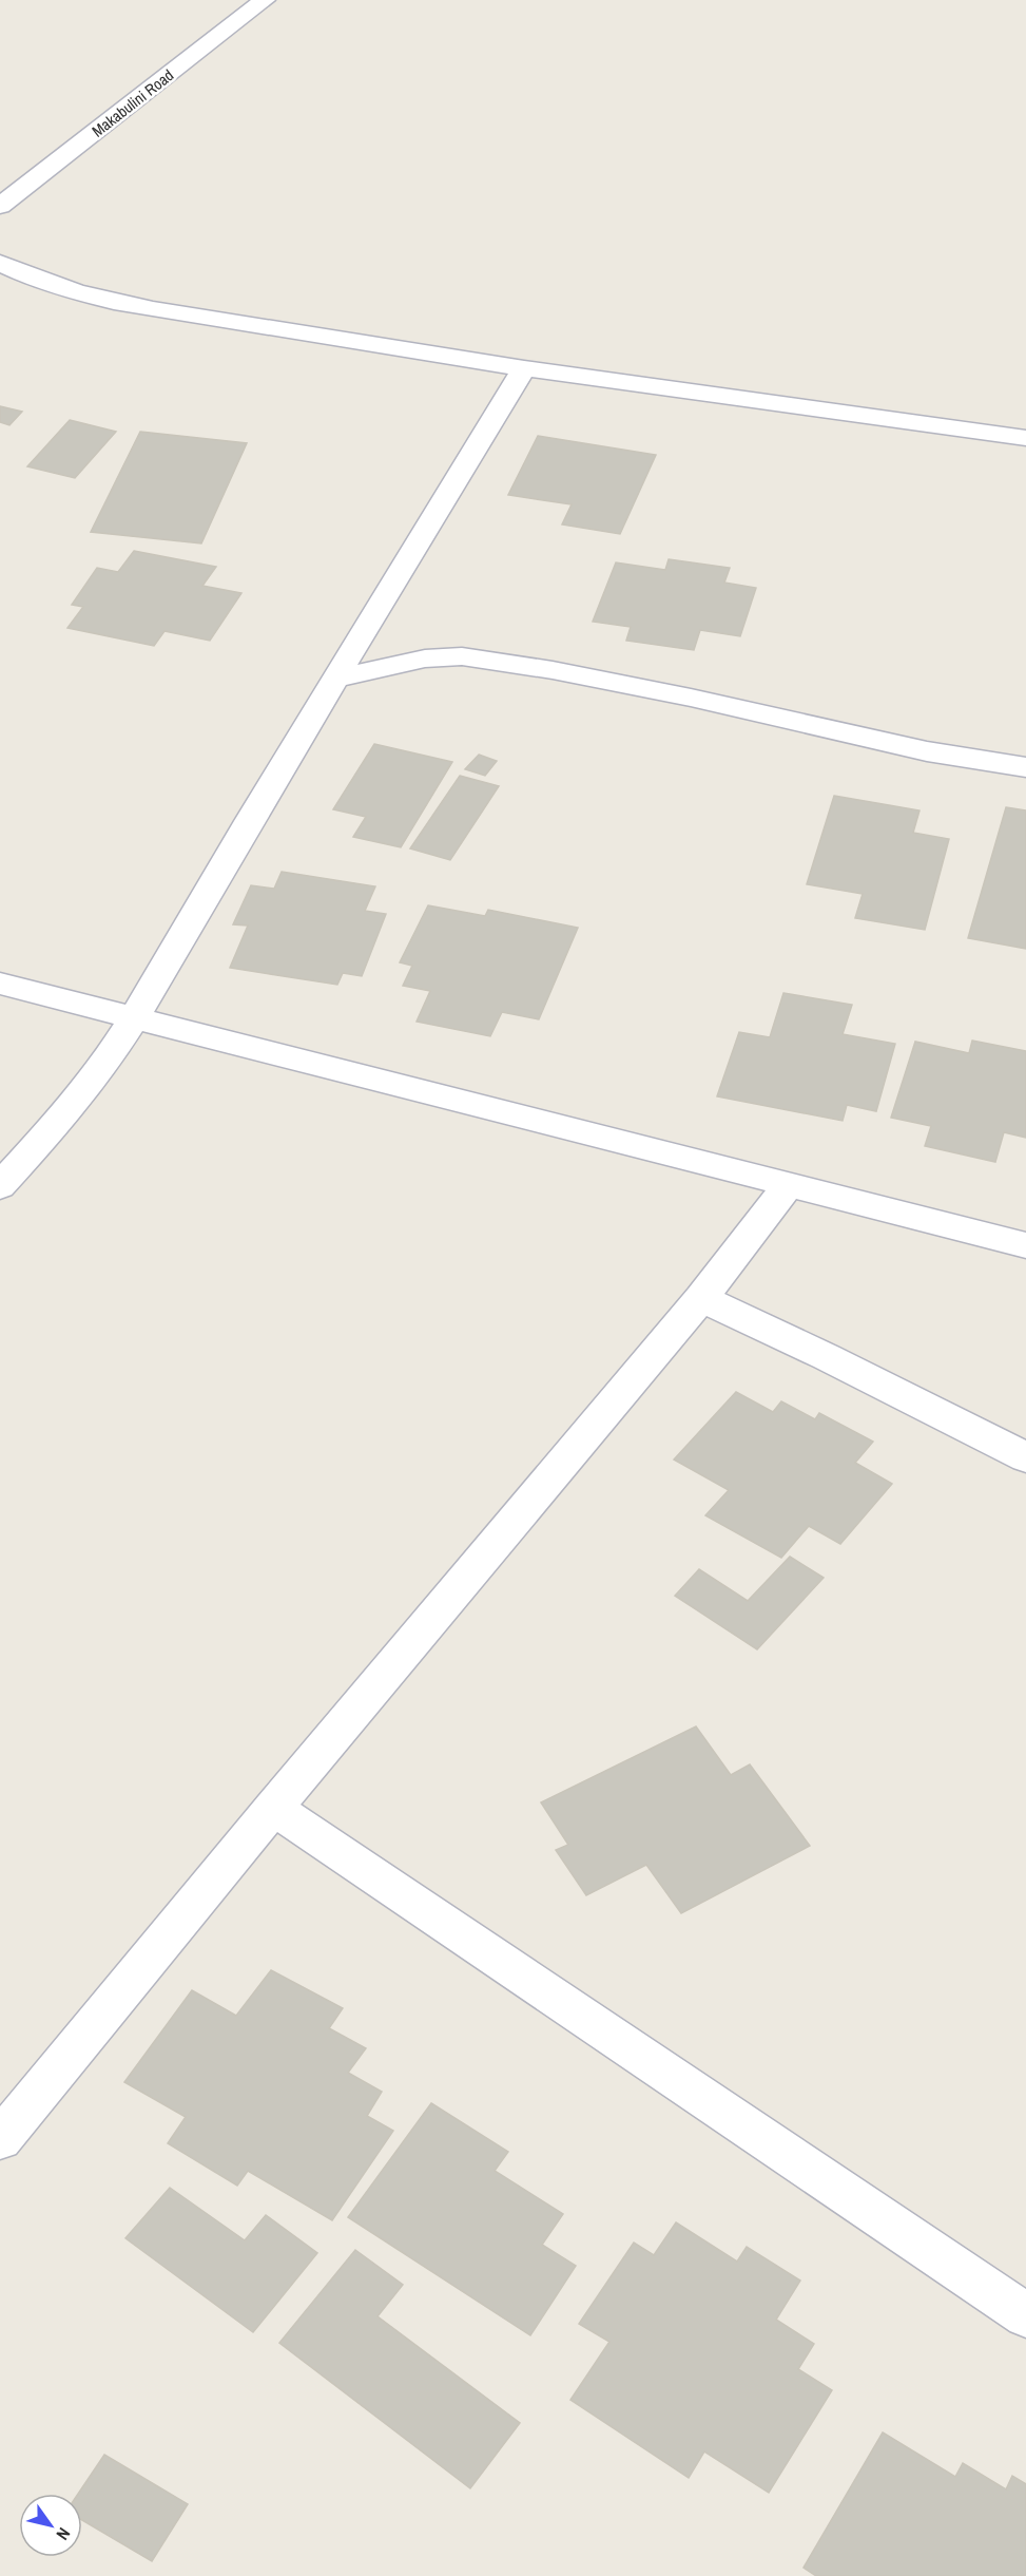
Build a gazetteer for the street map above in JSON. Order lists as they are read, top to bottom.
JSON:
{
  "streets": {
    "street": ["Makabulini Road"]
  },
  "north": "bottom right"
}
